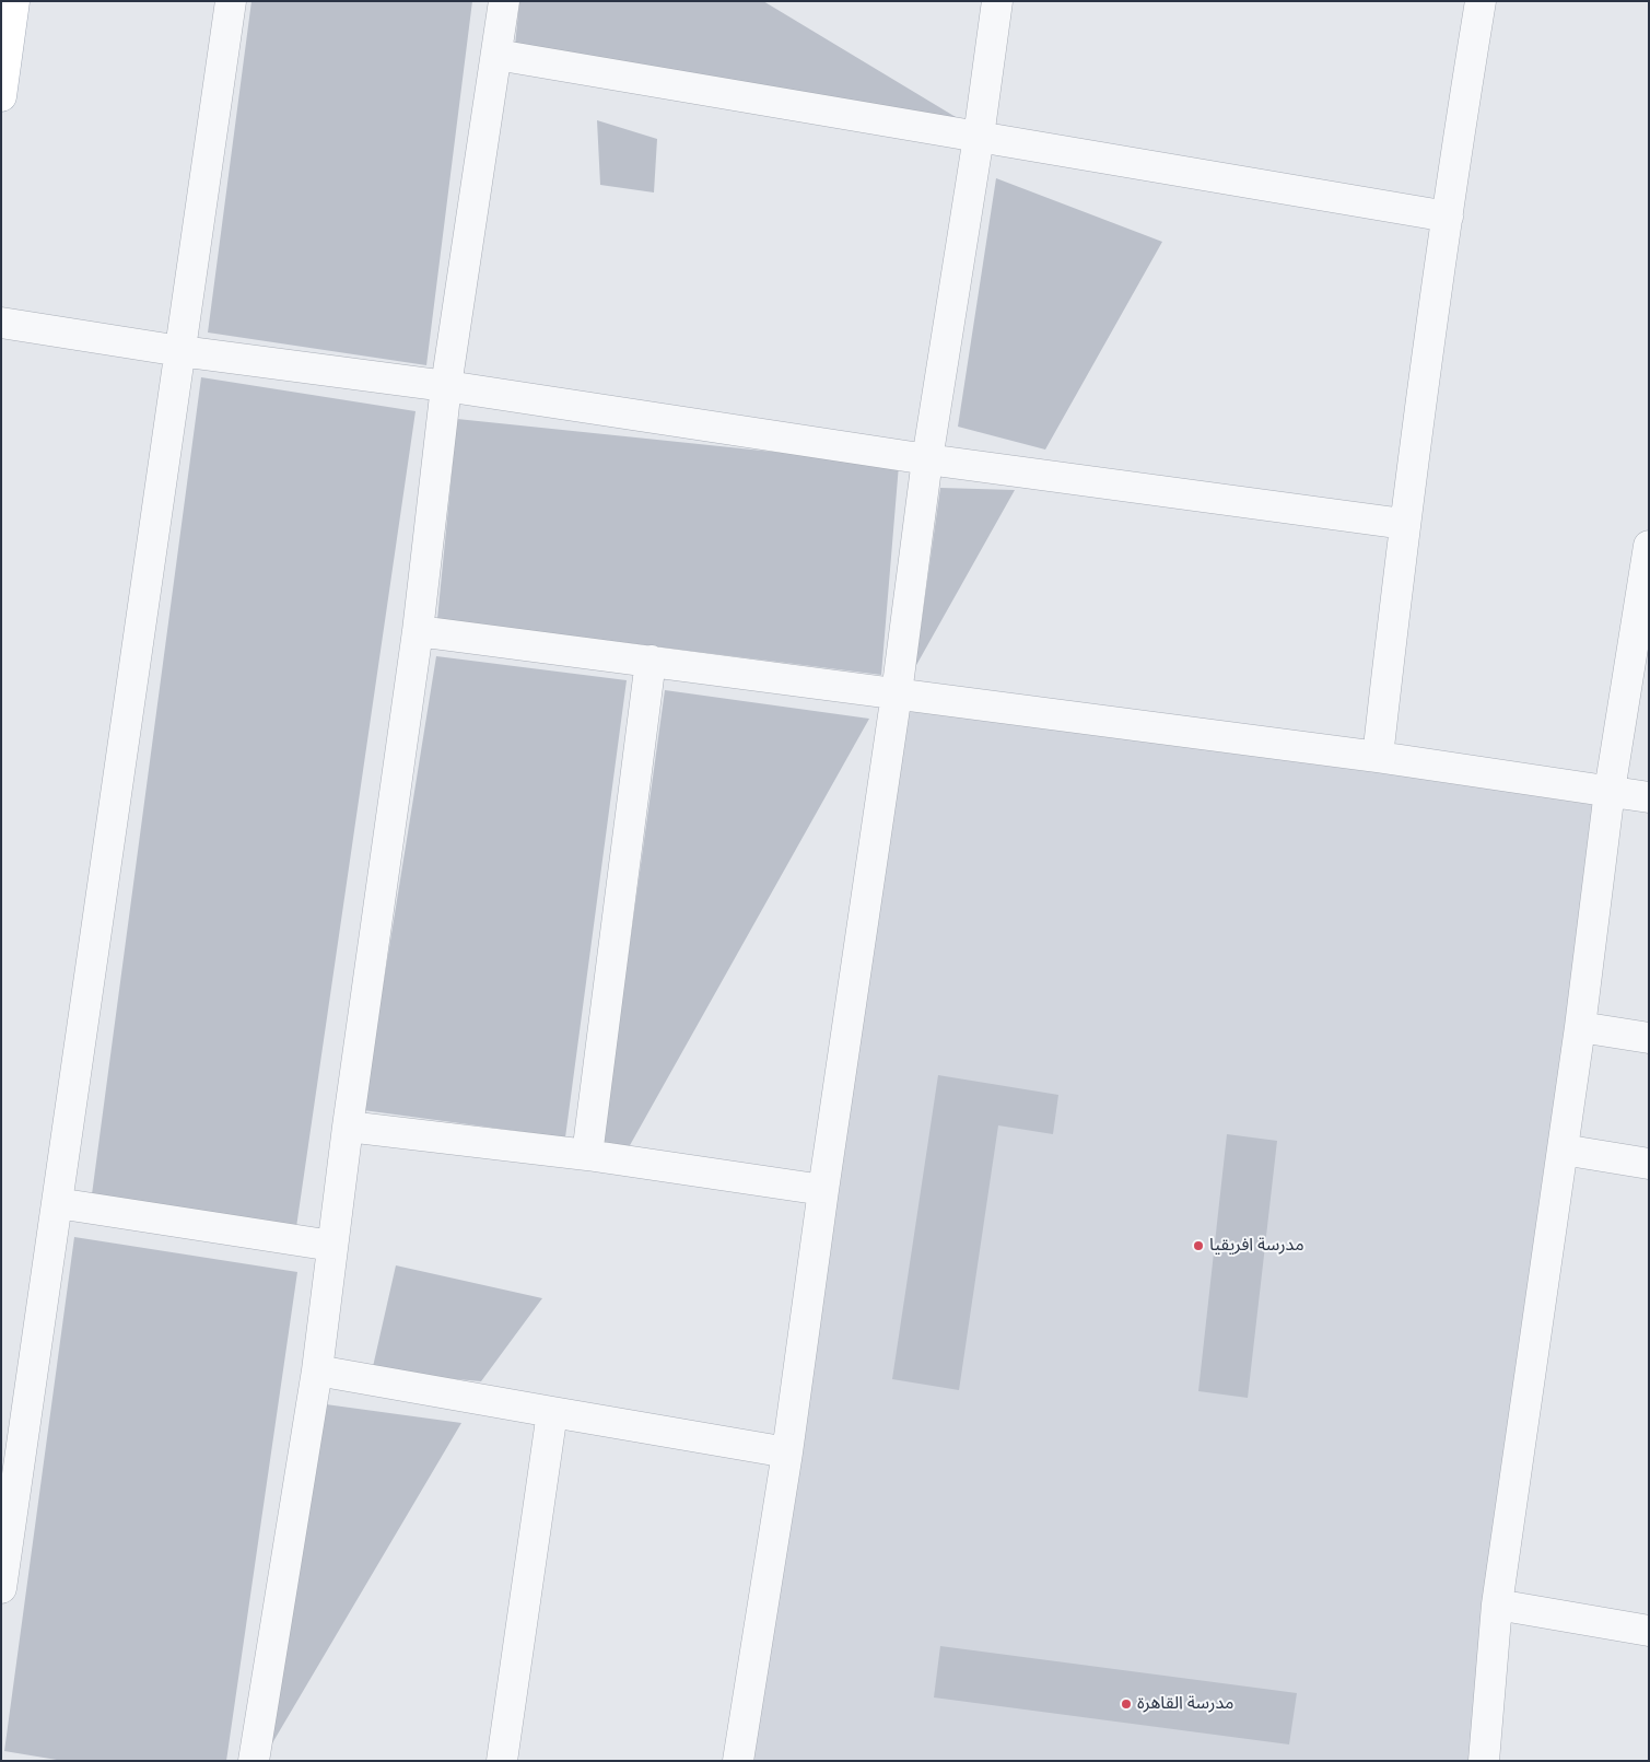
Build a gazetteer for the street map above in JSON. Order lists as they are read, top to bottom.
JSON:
{
  "places": ["مدرسة افريقيا", "مدرسة القاهرة"]
}
